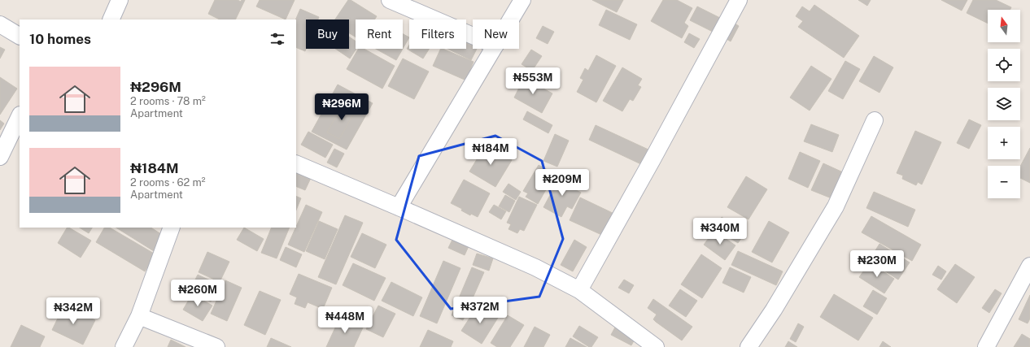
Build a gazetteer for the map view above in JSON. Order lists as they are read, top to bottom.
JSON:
{
  "north": "top",
  "page": {
    "map_buttons": ["+", "−"],
    "chip": [
      "Buy",
      "Rent",
      "Filters",
      "New"
    ],
    "heading": "10 homes",
    "list": [
      {
        "name": "₦296M",
        "note": "2 rooms · 78 m² · Apartment"
      },
      {
        "name": "₦184M",
        "note": "2 rooms · 62 m² · Apartment"
      }
    ],
    "price": [
      "₦553M",
      "₦296M",
      "₦184M",
      "₦209M",
      "₦340M",
      "₦230M",
      "₦260M",
      "₦372M",
      "₦342M",
      "₦448M"
    ]
  }
}
